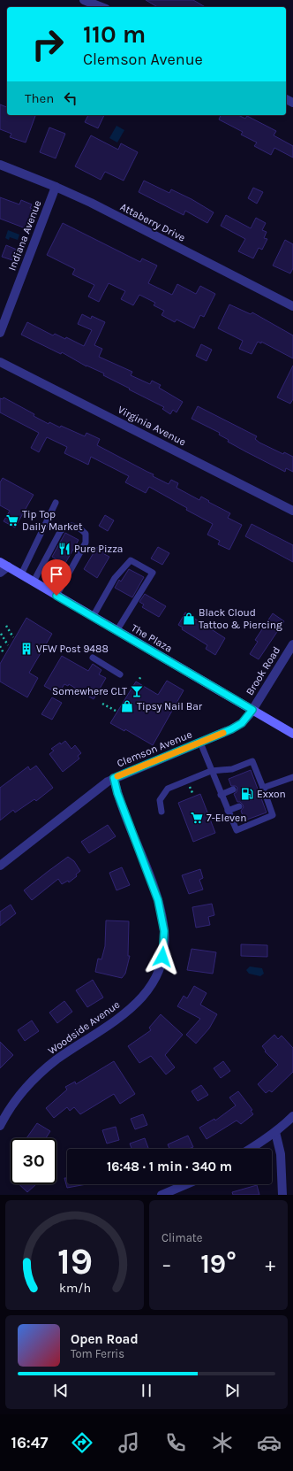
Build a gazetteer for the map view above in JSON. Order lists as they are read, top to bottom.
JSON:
{
  "streets": {
    "main road": ["The Plaza"],
    "street": [
      "Attaberry Drive",
      "Indiana Avenue",
      "Virginia Avenue",
      "Brook Road",
      "Clemson Avenue",
      "Woodside Avenue"
    ]
  },
  "crossings": [
    ["Attaberry Drive", "Indiana Avenue"],
    ["The Plaza", "Brook Road"],
    ["The Plaza", "Clemson Avenue"],
    ["Brook Road", "Clemson Avenue"],
    ["Clemson Avenue", "Woodside Avenue"]
  ],
  "places": {
    "supermarket": ["Tip Top Daily Market", "7-Eleven"],
    "restaurant": ["Pure Pizza"],
    "shop": ["Black Cloud Tattoo & Piercing", "Tipsy Nail Bar"],
    "building": ["VFW Post 9488"],
    "bar": ["Somewhere CLT"],
    "fuel station": ["Exxon"]
  },
  "page": {
    "turn": ["110 m", "Clemson Avenue"],
    "then": "Then",
    "limit": "30",
    "trip": "16:48 · 1 min · 340 m",
    "tile": "Climate",
    "heat": ["−", "19°", "+"],
    "song": ["Open Road", "Tom Ferris"],
    "tabs": "16:47",
    "gauge": ["19", "km/h"]
  }
}
